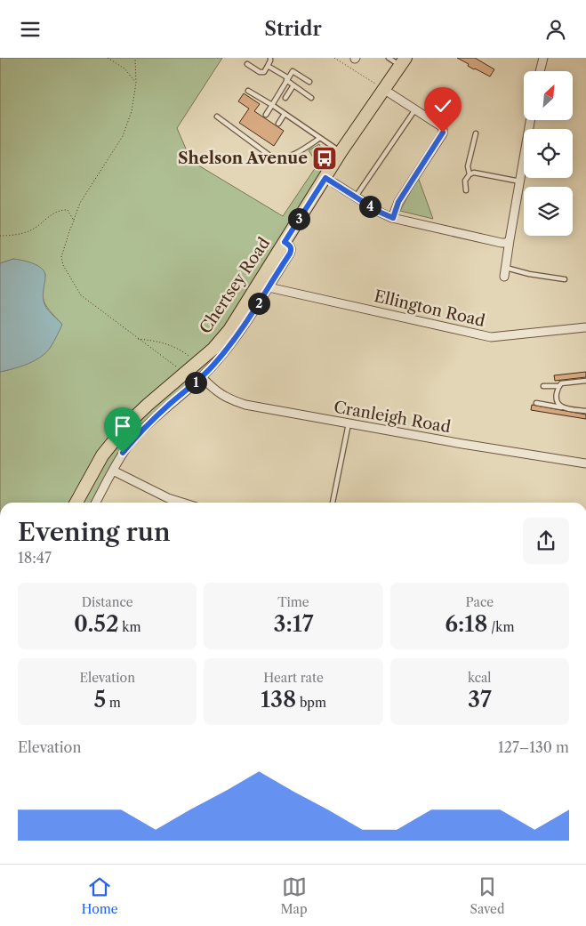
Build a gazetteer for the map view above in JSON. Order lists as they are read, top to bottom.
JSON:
{
  "streets": {
    "main road": ["Chertsey Road"],
    "street": ["Ellington Road", "Cranleigh Road"]
  },
  "crossings": [
    ["Chertsey Road", "Ellington Road"],
    ["Chertsey Road", "Cranleigh Road"]
  ],
  "places": {
    "bus stop": ["Shelson Avenue"]
  },
  "north": "top right",
  "page": {
    "header": "Stridr",
    "pins": [
      "4",
      "3",
      "2",
      "1"
    ],
    "heading": ["Evening run", "18:47"],
    "stats": [
      ["Distance", "0.52 km"],
      ["Time", "3:17"],
      ["Pace", "6:18 /km"],
      ["Elevation", "5 m"],
      ["Heart rate", "138 bpm"],
      ["kcal", "37"]
    ],
    "chart": ["Elevation", "127–130 m"],
    "tabs": ["Home", "Map", "Saved"]
  }
}
